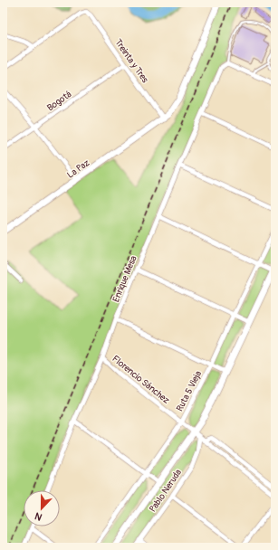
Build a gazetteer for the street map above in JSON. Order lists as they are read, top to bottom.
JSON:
{
  "streets": {
    "street": [
      "Treinta y Tres",
      "Bogotá",
      "La Paz",
      "Enrique Mesa",
      "Florencio Sánchez",
      "Ruta 5 Vieja",
      "Pablo Neruda"
    ]
  },
  "crossings": [
    ["Treinta y Tres", "Bogotá"],
    ["Treinta y Tres", "La Paz"],
    ["Enrique Mesa", "Florencio Sánchez"],
    ["Florencio Sánchez", "Ruta 5 Vieja"],
    ["Florencio Sánchez", "Pablo Neruda"]
  ],
  "north": "bottom"
}
